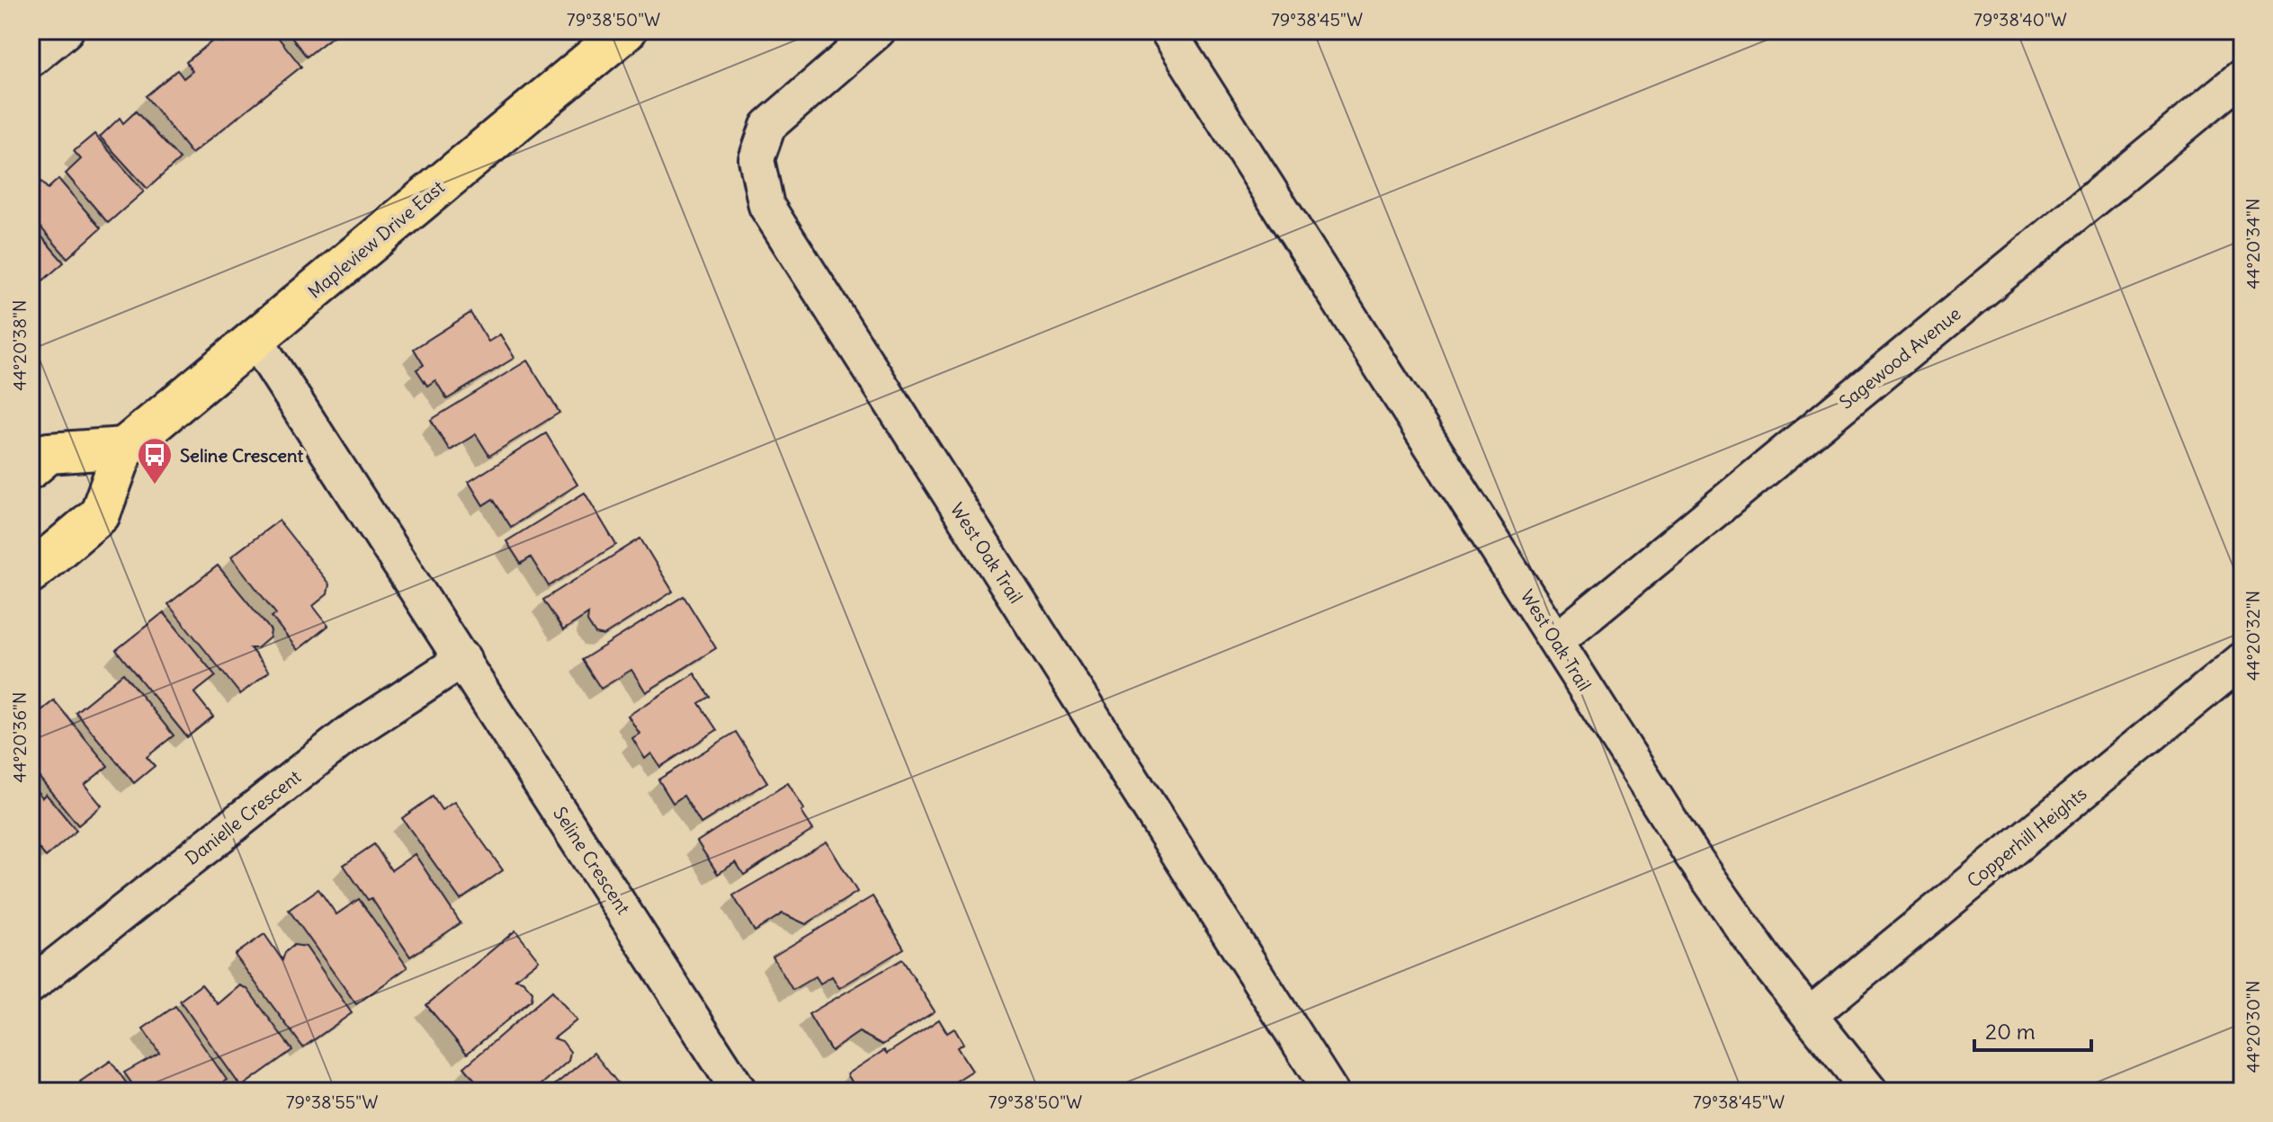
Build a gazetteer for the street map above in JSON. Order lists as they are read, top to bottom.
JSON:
{
  "streets": {
    "main road": ["Mapleview Drive East"],
    "street": [
      "Sagewood Avenue",
      "West Oak Trail",
      "Danielle Crescent",
      "Copperhill Heights",
      "Seline Crescent"
    ]
  },
  "crossings": [
    ["Mapleview Drive East", "Seline Crescent"],
    ["Sagewood Avenue", "West Oak Trail"],
    ["West Oak Trail", "Copperhill Heights"],
    ["Danielle Crescent", "Seline Crescent"]
  ],
  "places": {
    "bus stop": ["Seline Crescent"]
  },
  "scale_bar": "20 m",
  "coordinates": [
    "79°38'50\"W",
    "79°38'45\"W",
    "79°38'40\"W",
    "44°20'34\"N",
    "44°20'38\"N",
    "44°20'32\"N",
    "44°20'36\"N",
    "44°20'30\"N",
    "79°38'55\"W"
  ]
}
